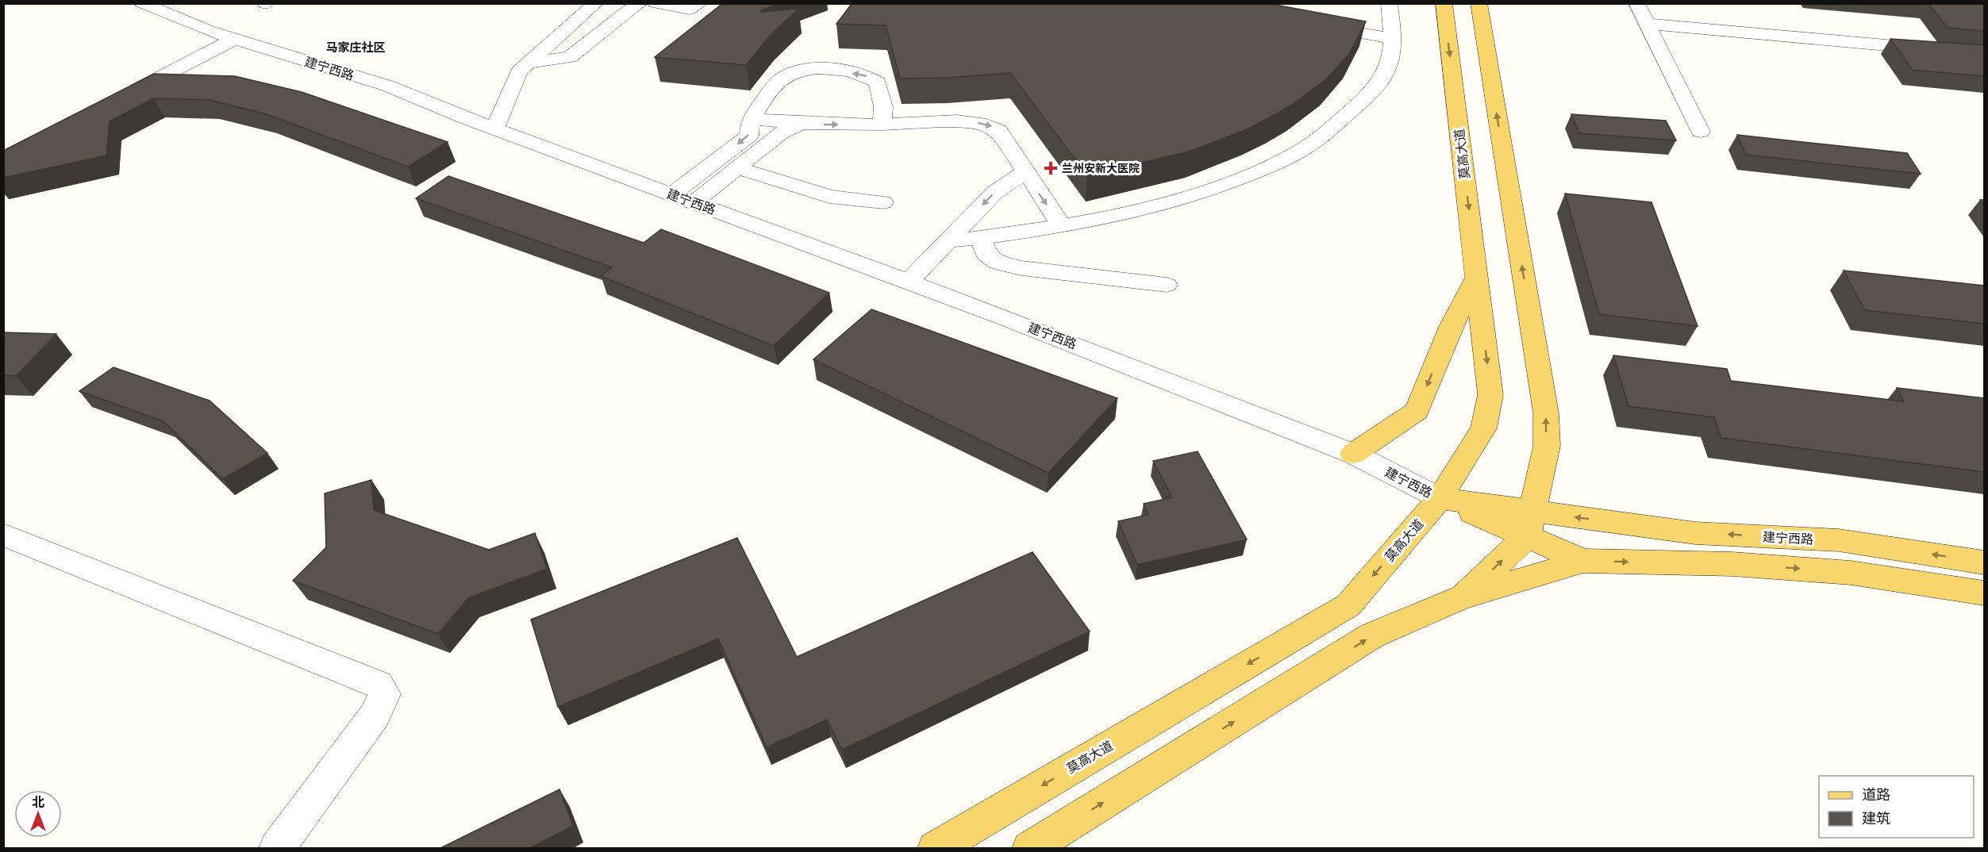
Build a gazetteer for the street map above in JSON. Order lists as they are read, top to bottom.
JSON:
{
  "streets": {
    "main road": ["建宁西路", "莫高大道"]
  },
  "crossings": [
    ["建宁西路", "莫高大道"]
  ],
  "one_way": ["莫高大道"],
  "districts": ["马家庄社区"],
  "places": {
    "health": ["兰州安新大医院"]
  },
  "legend": ["道路", "建筑"],
  "north": "top"
}
